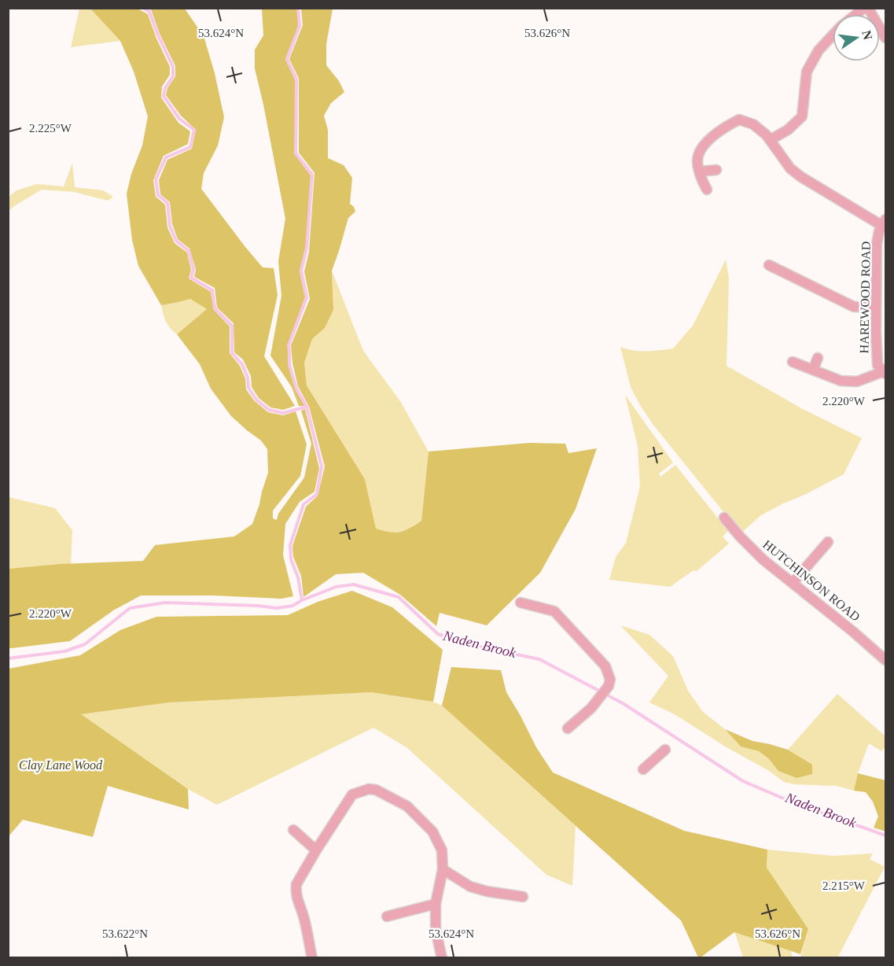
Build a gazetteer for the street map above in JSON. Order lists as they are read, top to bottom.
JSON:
{
  "streets": {
    "street": ["HAREWOOD ROAD", "HUTCHINSON ROAD"]
  },
  "water": ["Naden Brook"],
  "parks": ["Clay Lane Wood"],
  "north": "right",
  "coordinates": [
    "53.624°N",
    "53.626°N",
    "2.225°W",
    "2.220°W",
    "2.215°W",
    "53.622°N"
  ]
}
